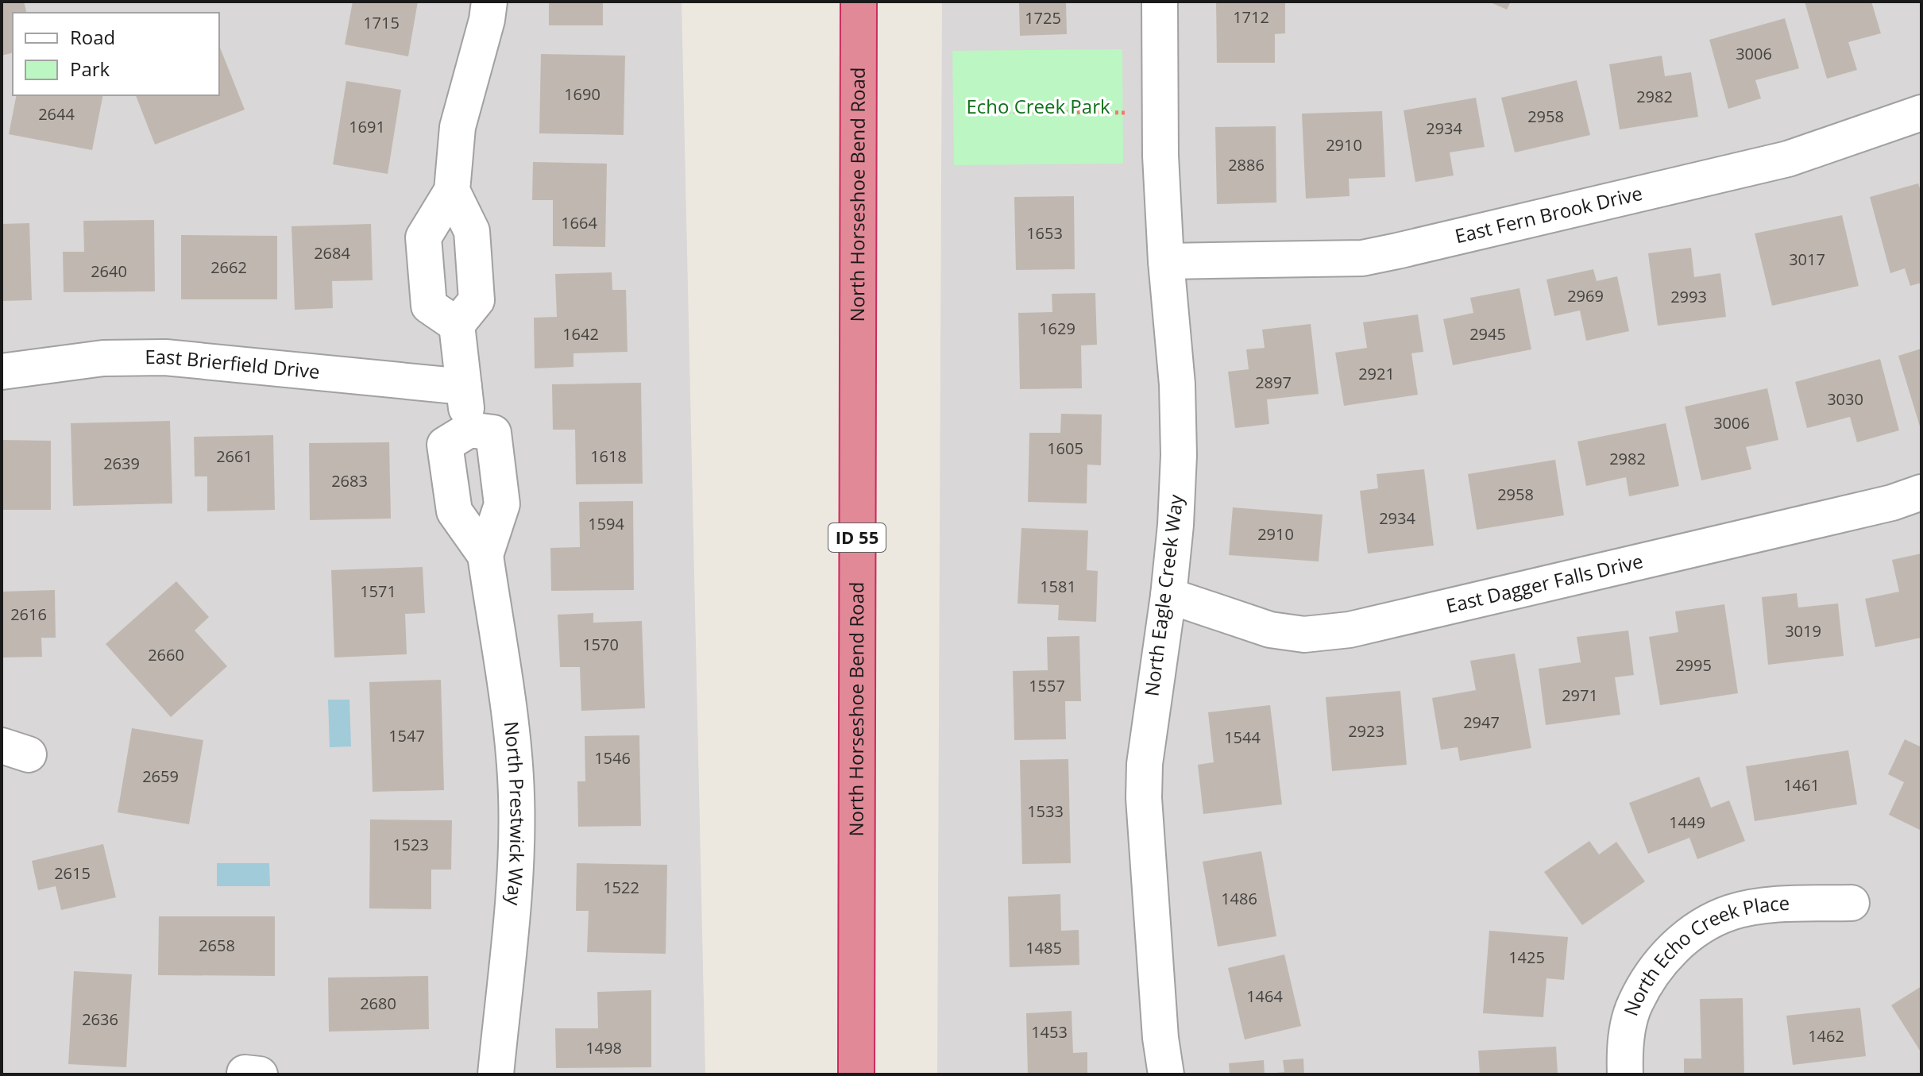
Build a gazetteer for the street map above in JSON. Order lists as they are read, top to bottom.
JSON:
{
  "streets": {
    "highway": ["North Horseshoe Bend Road", "ID 55"],
    "street": [
      "East Fern Brook Drive",
      "East Brierfield Drive",
      "East Dagger Falls Drive",
      "North Eagle Creek Way",
      "North Prestwick Way",
      "North Echo Creek Place"
    ]
  },
  "crossings": [
    ["East Fern Brook Drive", "North Eagle Creek Way"],
    ["East Dagger Falls Drive", "North Eagle Creek Way"]
  ],
  "parks": ["Echo Creek Park"],
  "house_numbers": [
    "1712",
    "1725",
    "1715",
    "3006",
    "1690",
    "2982",
    "2644",
    "2958",
    "1691",
    "2934",
    "2910",
    "2886",
    "1664",
    "1653",
    "2684",
    "3017",
    "2662",
    "2640",
    "2969",
    "2993",
    "1629",
    "1642",
    "2945",
    "2921",
    "2897",
    "3030",
    "3006",
    "1605",
    "2661",
    "1618",
    "2982",
    "2639",
    "2683",
    "2958",
    "2934",
    "1594",
    "2910",
    "1581",
    "1571",
    "2616",
    "3019",
    "1570",
    "2660",
    "2995",
    "1557",
    "2971",
    "2947",
    "2923",
    "1547",
    "1544",
    "1546",
    "2659",
    "1461",
    "1533",
    "1449",
    "1523",
    "2615",
    "1522",
    "1486",
    "2658",
    "1485",
    "1425",
    "1464",
    "2680",
    "2636",
    "1453",
    "1462",
    "1498"
  ],
  "legend": ["Road", "Park"]
}
